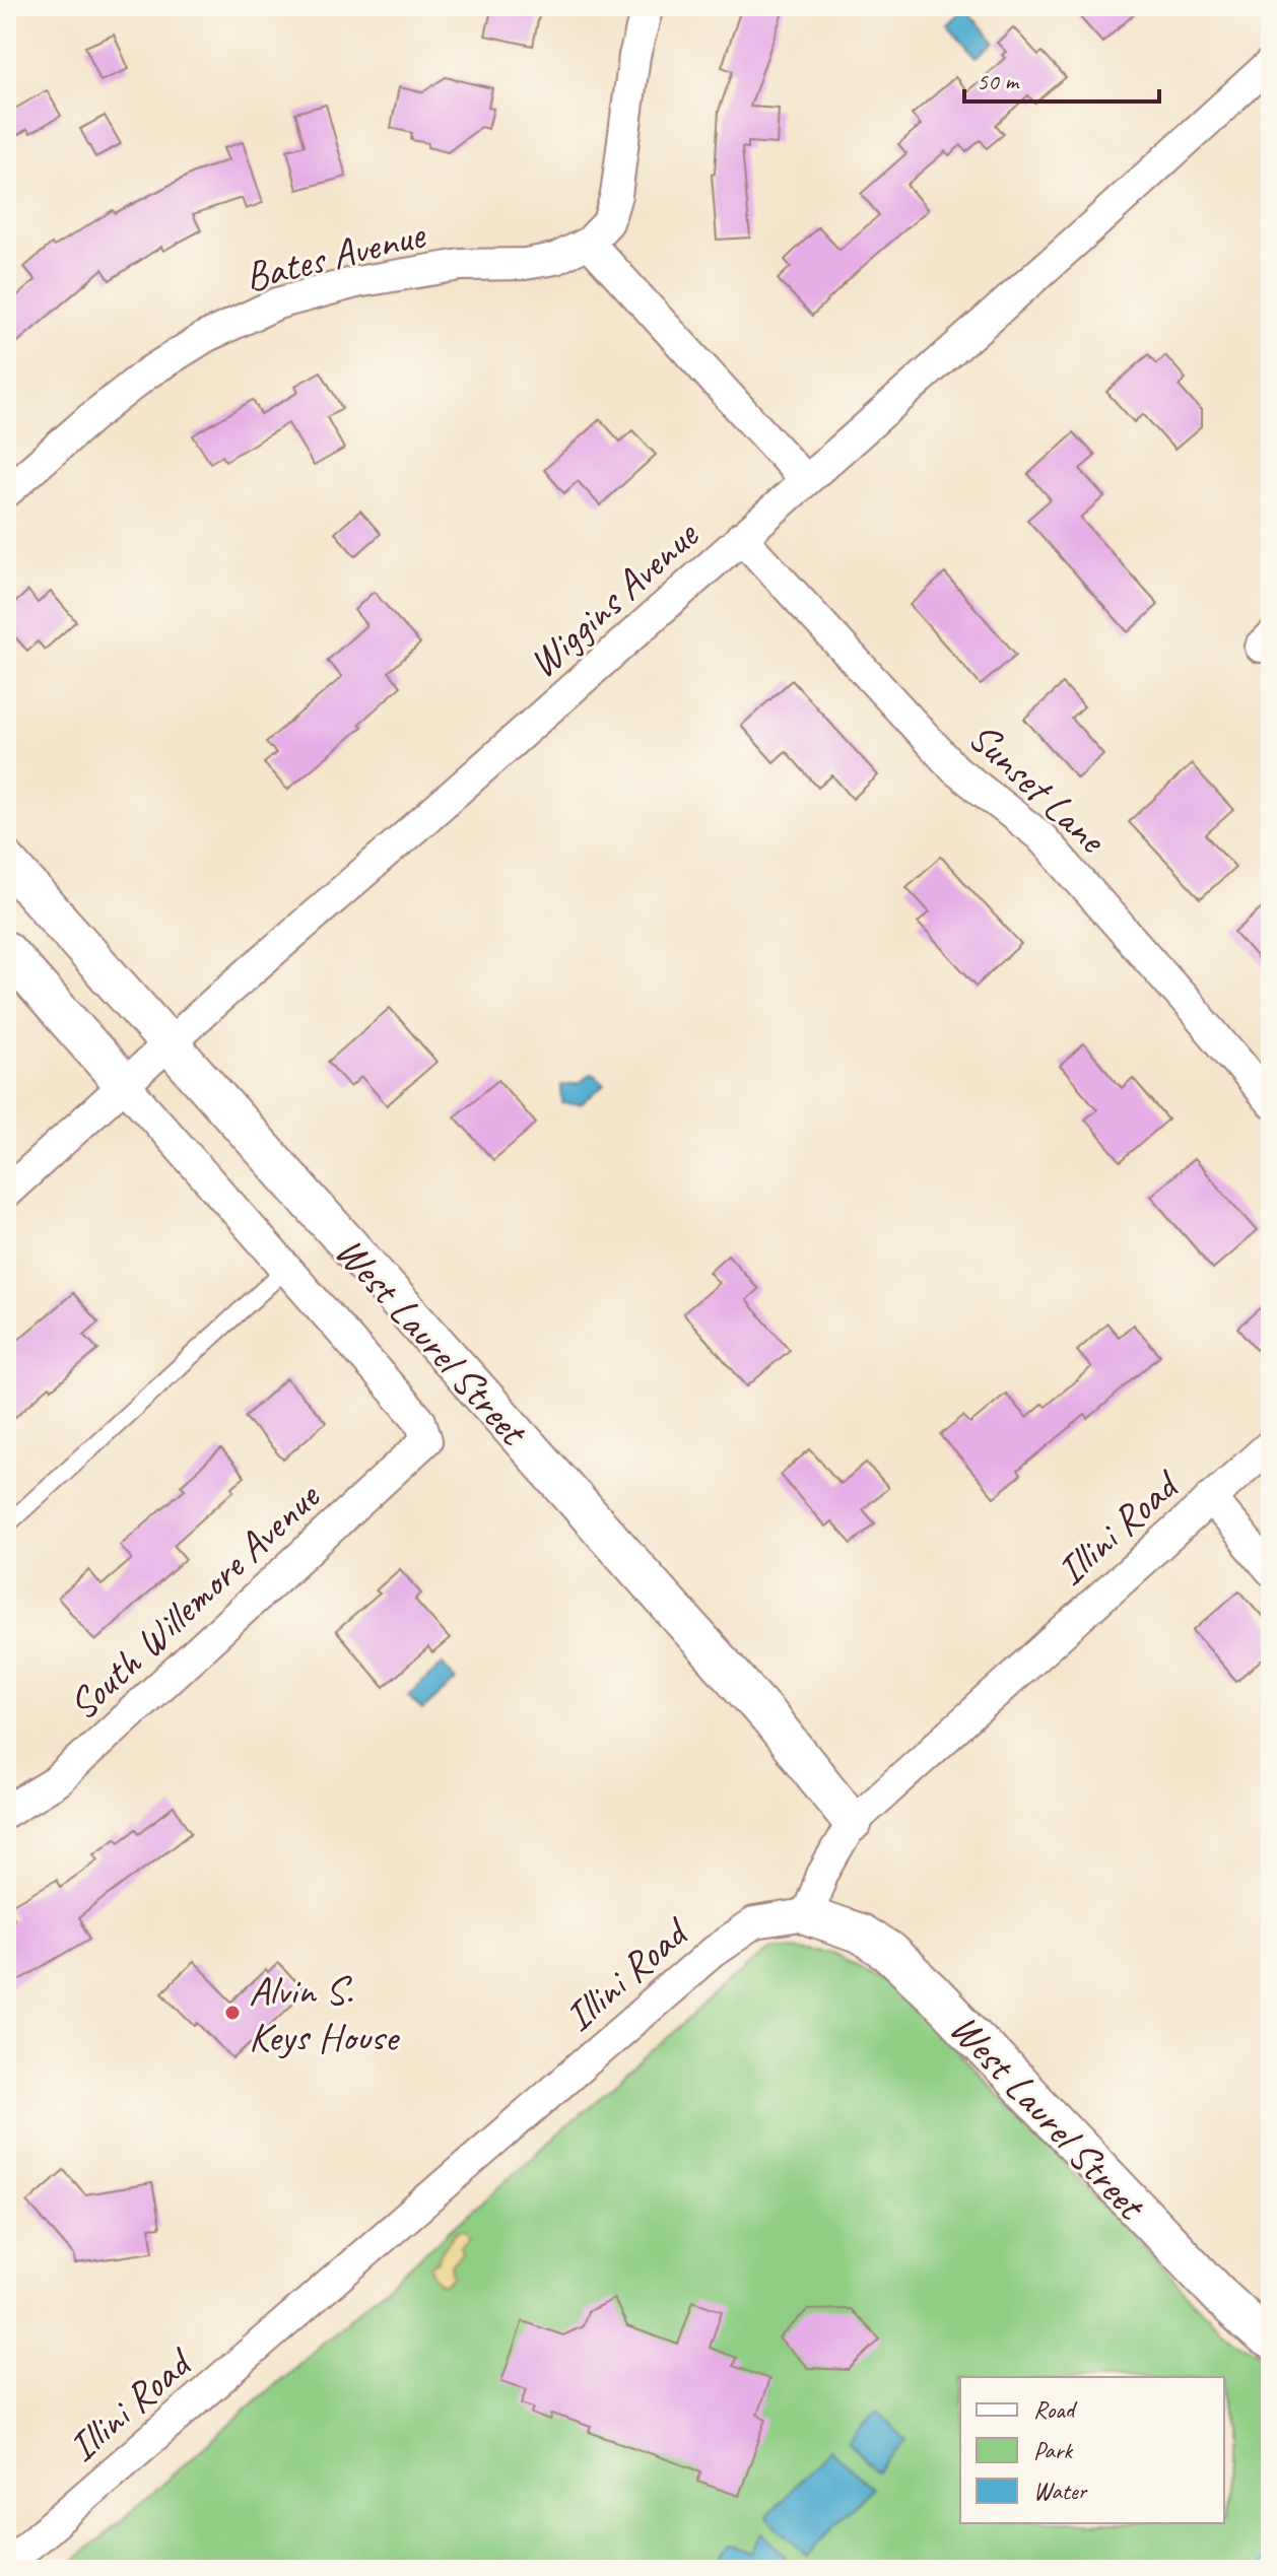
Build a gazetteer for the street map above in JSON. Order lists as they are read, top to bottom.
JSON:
{
  "streets": {
    "street": [
      "Bates Avenue",
      "Wiggins Avenue",
      "Sunset Lane",
      "West Laurel Street",
      "Illini Road",
      "South Willemore Avenue"
    ]
  },
  "crossings": [
    ["Wiggins Avenue", "Sunset Lane"],
    ["Wiggins Avenue", "West Laurel Street"],
    ["West Laurel Street", "Illini Road"],
    ["West Laurel Street", "South Willemore Avenue"]
  ],
  "places": ["Alvin S. Keys House"],
  "legend": ["Road", "Park", "Water"],
  "scale_bar": "50 m"
}
